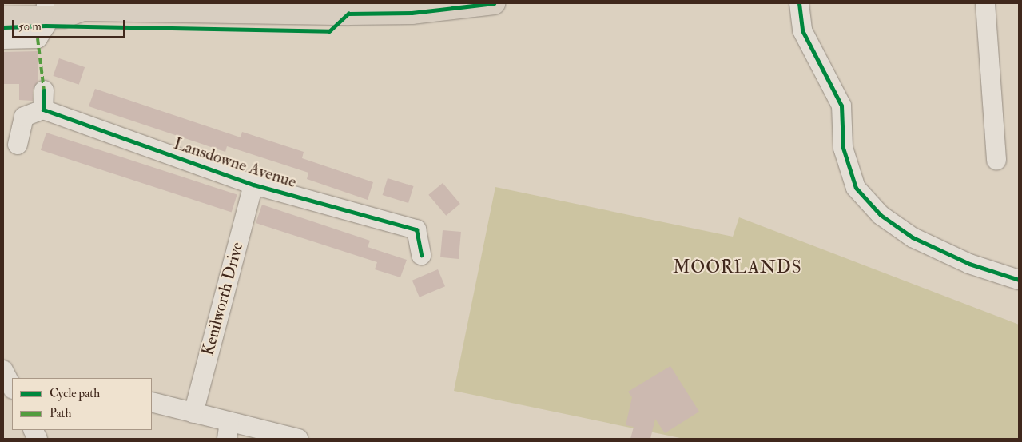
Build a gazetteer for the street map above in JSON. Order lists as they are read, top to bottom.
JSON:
{
  "streets": {
    "street": ["Lansdowne Avenue", "Kenilworth Drive"]
  },
  "crossings": [
    ["Lansdowne Avenue", "Kenilworth Drive"]
  ],
  "districts": ["MOORLANDS"],
  "legend": ["Cycle path", "Path"],
  "scale_bar": "50 m"
}
